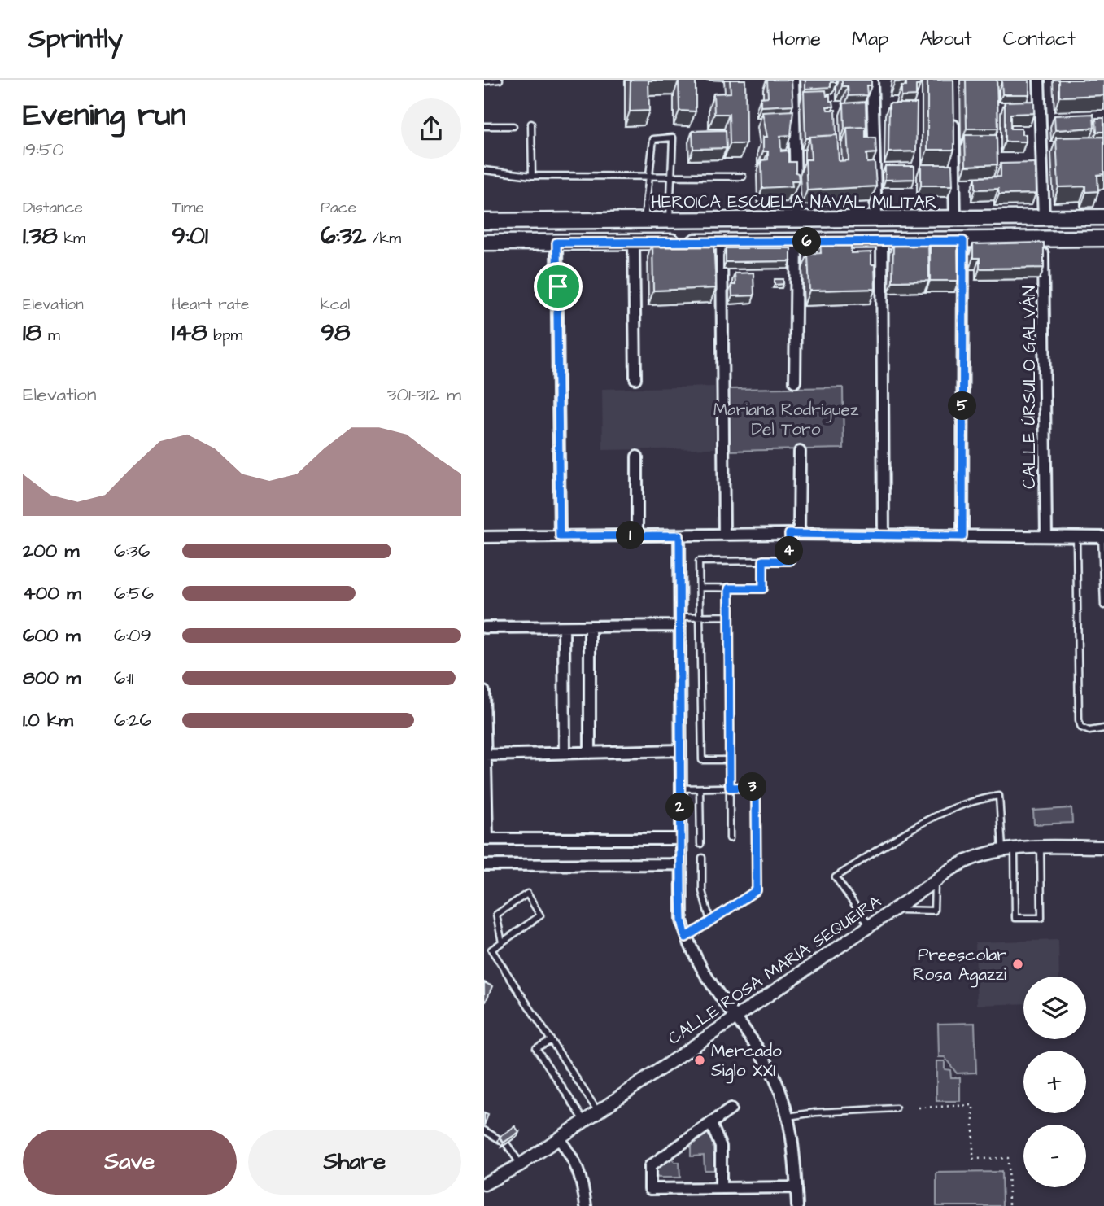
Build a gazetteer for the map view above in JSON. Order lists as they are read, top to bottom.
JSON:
{
  "streets": {
    "main road": ["HEROICA ESCUELA NAVAL MILITAR"],
    "street": ["CALLE ÚRSULO GALVÁN", "CALLE ROSA MARÍA SEQUEIRA"]
  },
  "parks": ["Mariana Rodríguez Del Toro"],
  "places": ["Preescolar Rosa Agazzi", "Mercado Siglo XXI"],
  "page": {
    "header": "Sprintly",
    "nav": [
      "Home",
      "Map",
      "About",
      "Contact"
    ],
    "heading": ["Evening run", "19:50"],
    "stats": [
      ["Distance", "1.38 km"],
      ["Time", "9:01"],
      ["Pace", "6:32 /km"],
      ["Elevation", "18 m"],
      ["Heart rate", "148 bpm"],
      ["kcal", "98"]
    ],
    "pins": [
      "6",
      "5",
      "1",
      "4",
      "3",
      "2"
    ],
    "chart": ["Elevation", "301–312 m"],
    "list": [
      {
        "name": "200 m",
        "note": "6:36"
      },
      {
        "name": "400 m",
        "note": "6:56"
      },
      {
        "name": "600 m",
        "note": "6:09"
      },
      {
        "name": "800 m",
        "note": "6:11"
      },
      {
        "name": "1.0 km",
        "note": "6:26"
      }
    ],
    "map_buttons": ["+", "−"],
    "buttons": ["Save", "Share"]
  }
}
